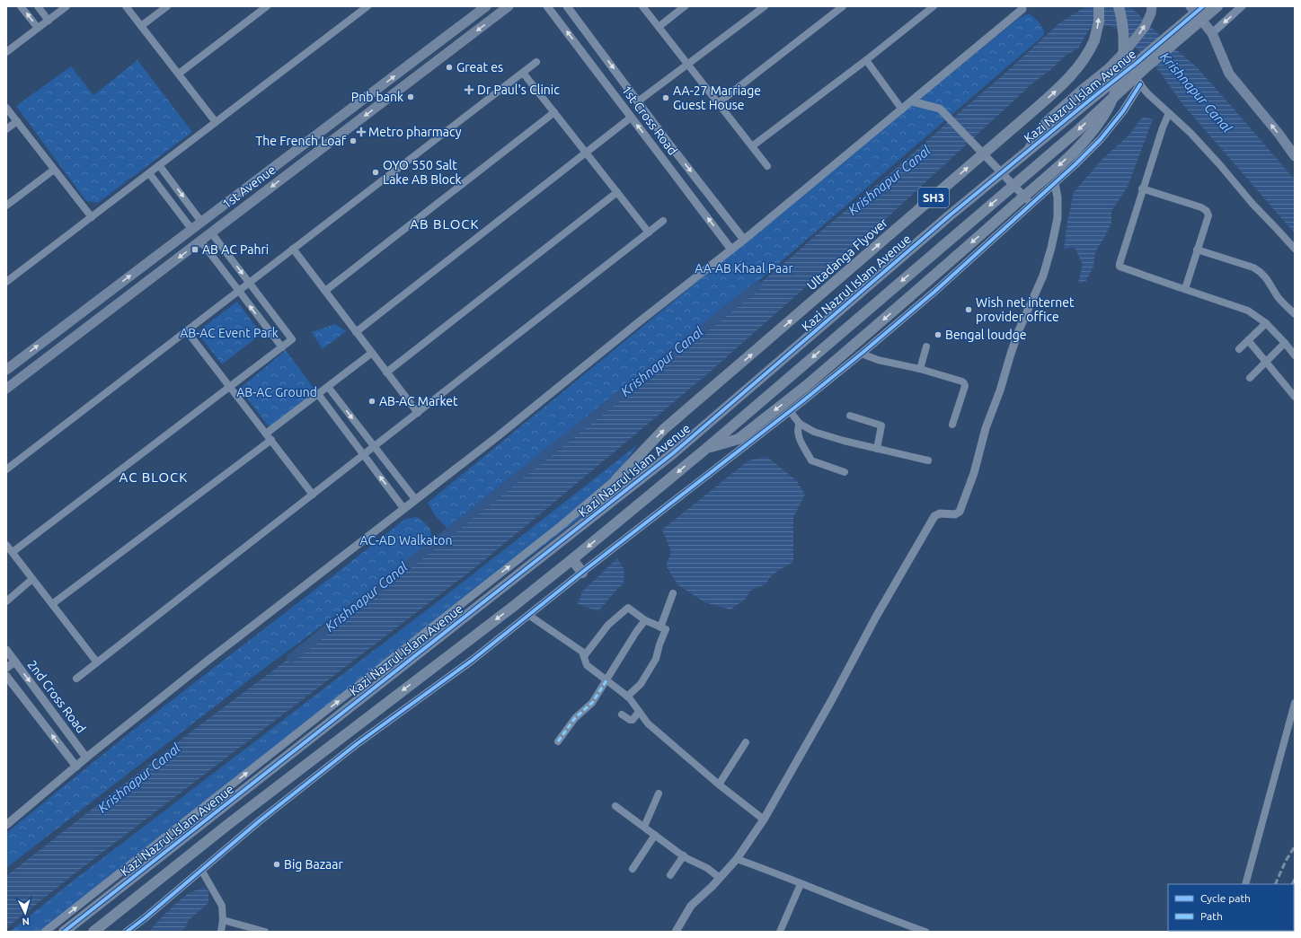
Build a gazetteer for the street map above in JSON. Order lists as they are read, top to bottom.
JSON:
{
  "streets": {
    "main road": [
      "Kazi Nazrul Islam Avenue",
      "1st Avenue",
      "SH3",
      "Ultadanga Flyover"
    ],
    "street": ["1st Cross Road", "2nd Cross Road"]
  },
  "crossings": [
    ["Kazi Nazrul Islam Avenue", "Ultadanga Flyover"]
  ],
  "districts": ["AB BLOCK", "AC BLOCK"],
  "water": ["Krishnapur Canal"],
  "parks": [
    "AA-AB Khaal Paar",
    "AB-AC Event Park",
    "AB-AC Ground",
    "AC-AD Walkaton"
  ],
  "places": {
    "other": [
      "Great es",
      "Pnb bank",
      "AA-27 Marriage Guest House",
      "The French Loaf",
      "OYO 550 Salt Lake AB Block",
      "Wish net internet provider office",
      "Bengal loudge",
      "AB-AC Market",
      "Big Bazaar"
    ],
    "health": ["Dr Paul's Clinic", "Metro pharmacy"],
    "transit": ["AB AC Pahri"]
  },
  "legend": ["Cycle path", "Path"],
  "north": "bottom"
}
